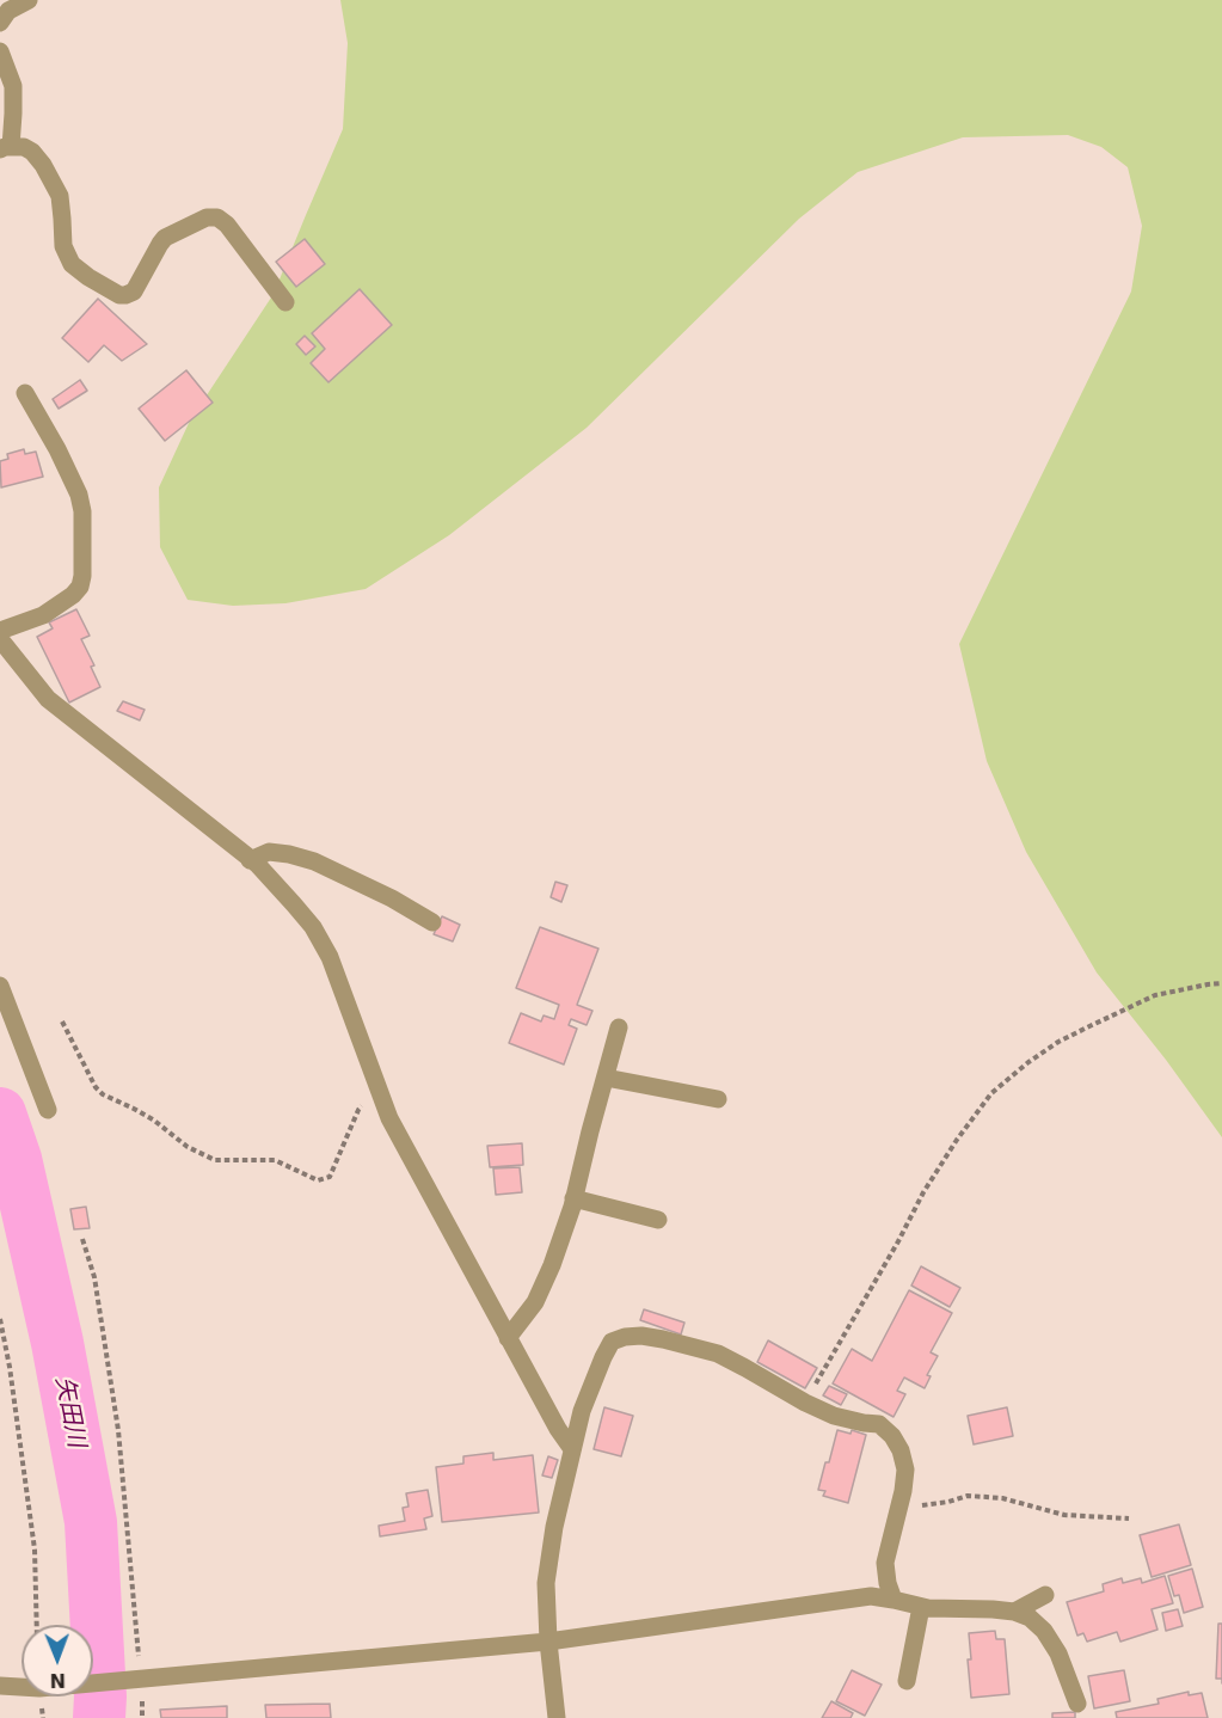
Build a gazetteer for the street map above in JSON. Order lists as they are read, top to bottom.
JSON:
{
  "water": ["矢田川"],
  "north": "bottom"
}
